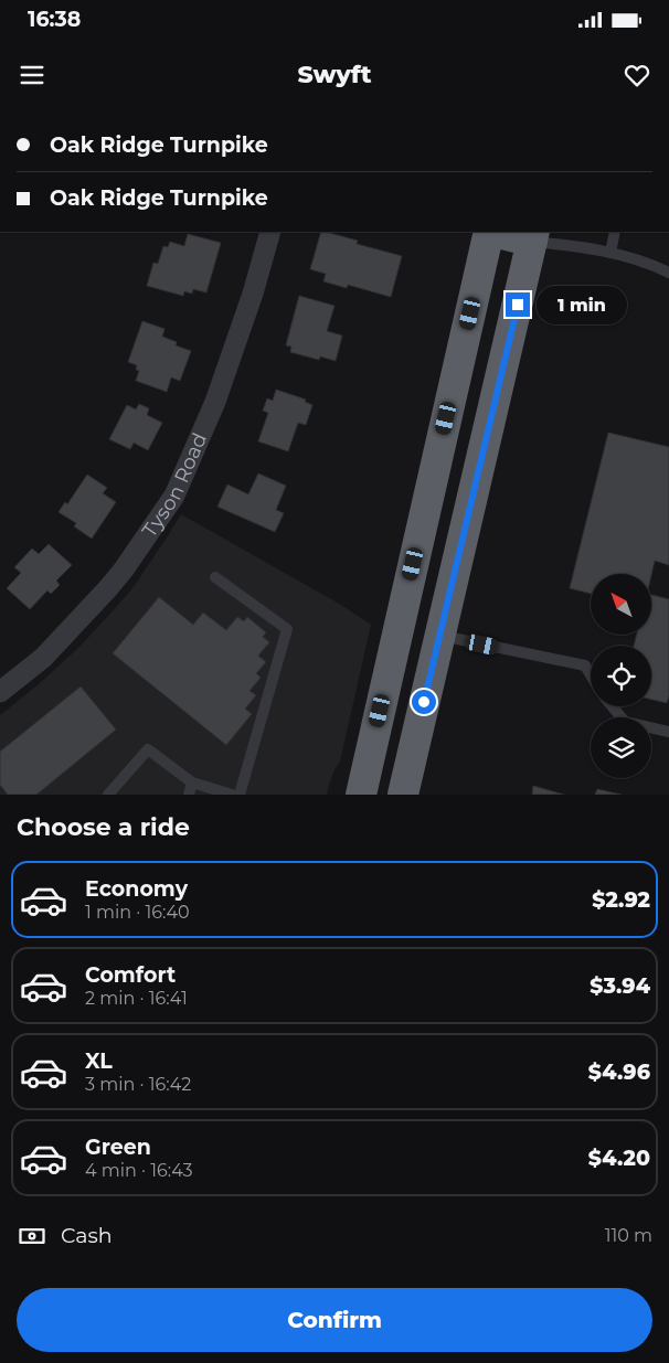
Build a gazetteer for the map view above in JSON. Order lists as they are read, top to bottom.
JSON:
{
  "streets": {
    "street": ["Tyson Road"]
  },
  "north": "top left",
  "page": {
    "status": "16:38",
    "header": "Swyft",
    "banner": ["Oak Ridge Turnpike", "Oak Ridge Turnpike"],
    "bubble": "1 min",
    "heading": "Choose a ride",
    "list": [
      {
        "name": "Economy",
        "note": "1 min · 16:40",
        "value": "$2.92"
      },
      {
        "name": "Comfort",
        "note": "2 min · 16:41",
        "value": "$3.94"
      },
      {
        "name": "XL",
        "note": "3 min · 16:42",
        "value": "$4.96"
      },
      {
        "name": "Green",
        "note": "4 min · 16:43",
        "value": "$4.20"
      }
    ],
    "pay": ["Cash", "110 m"],
    "buttons": "Confirm"
  }
}
